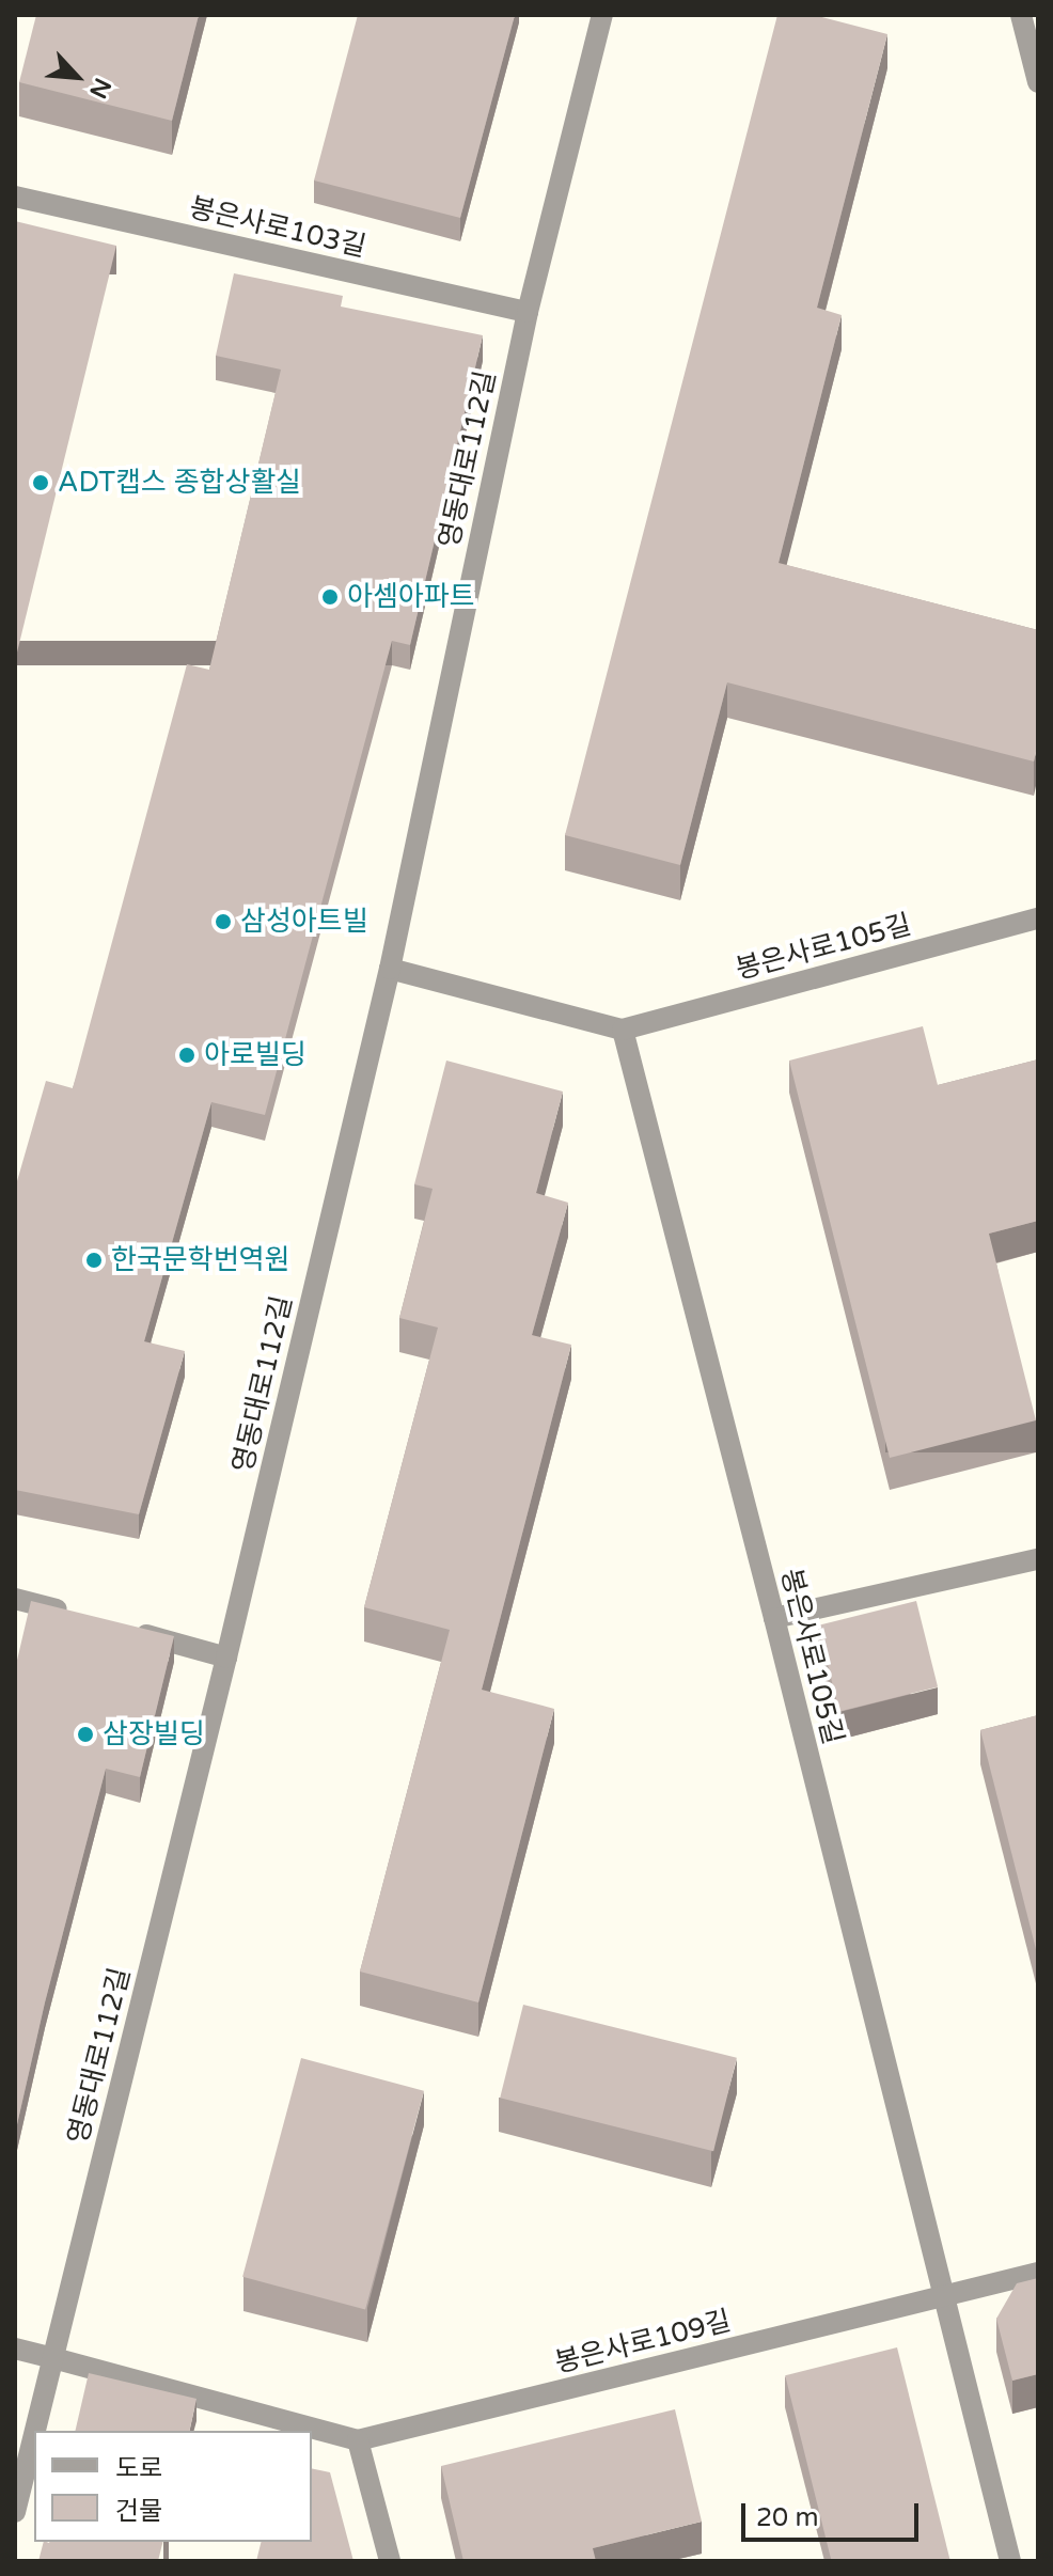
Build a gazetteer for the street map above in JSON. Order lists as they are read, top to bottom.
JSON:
{
  "streets": {
    "street": [
      "봉은사로103길",
      "영동대로112길",
      "봉은사로105길",
      "봉은사로109길"
    ]
  },
  "crossings": [
    ["봉은사로103길", "영동대로112길"],
    ["영동대로112길", "봉은사로105길"],
    ["영동대로112길", "봉은사로109길"],
    ["봉은사로105길", "봉은사로109길"]
  ],
  "places": [
    "ADT캡스 종합상활실",
    "아셈아파트",
    "삼성아트빌",
    "아로빌딩",
    "한국문학번역원",
    "삼장빌딩"
  ],
  "legend": ["도로", "건물"],
  "scale_bar": "20 m",
  "north": "bottom right"
}
